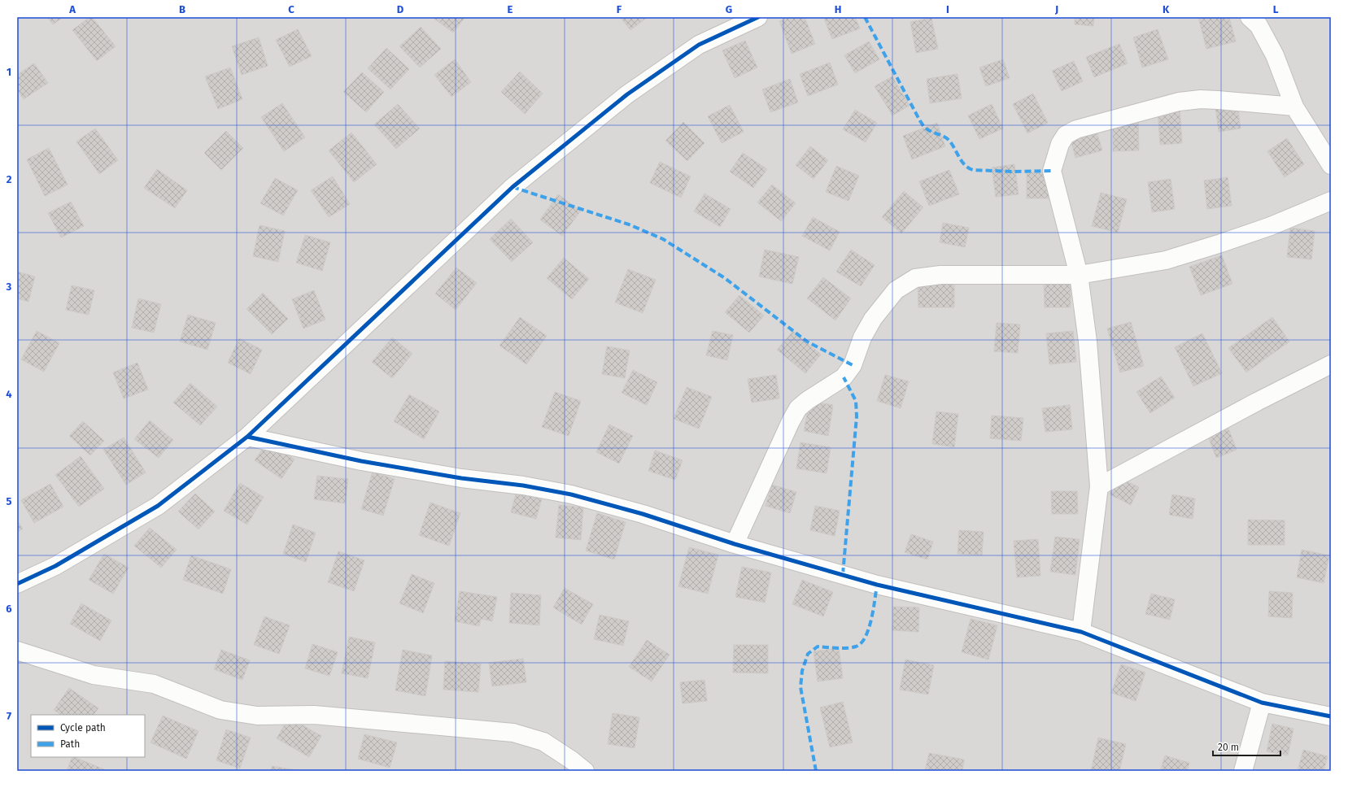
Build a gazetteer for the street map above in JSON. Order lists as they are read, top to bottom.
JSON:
{
  "legend": ["Cycle path", "Path"],
  "scale_bar": "20 m",
  "grid": {
    "columns": [
      "A",
      "B",
      "C",
      "D",
      "E",
      "F",
      "G",
      "H",
      "I",
      "J",
      "K",
      "L"
    ],
    "rows": [
      "1",
      "2",
      "3",
      "4",
      "5",
      "6",
      "7"
    ]
  }
}
